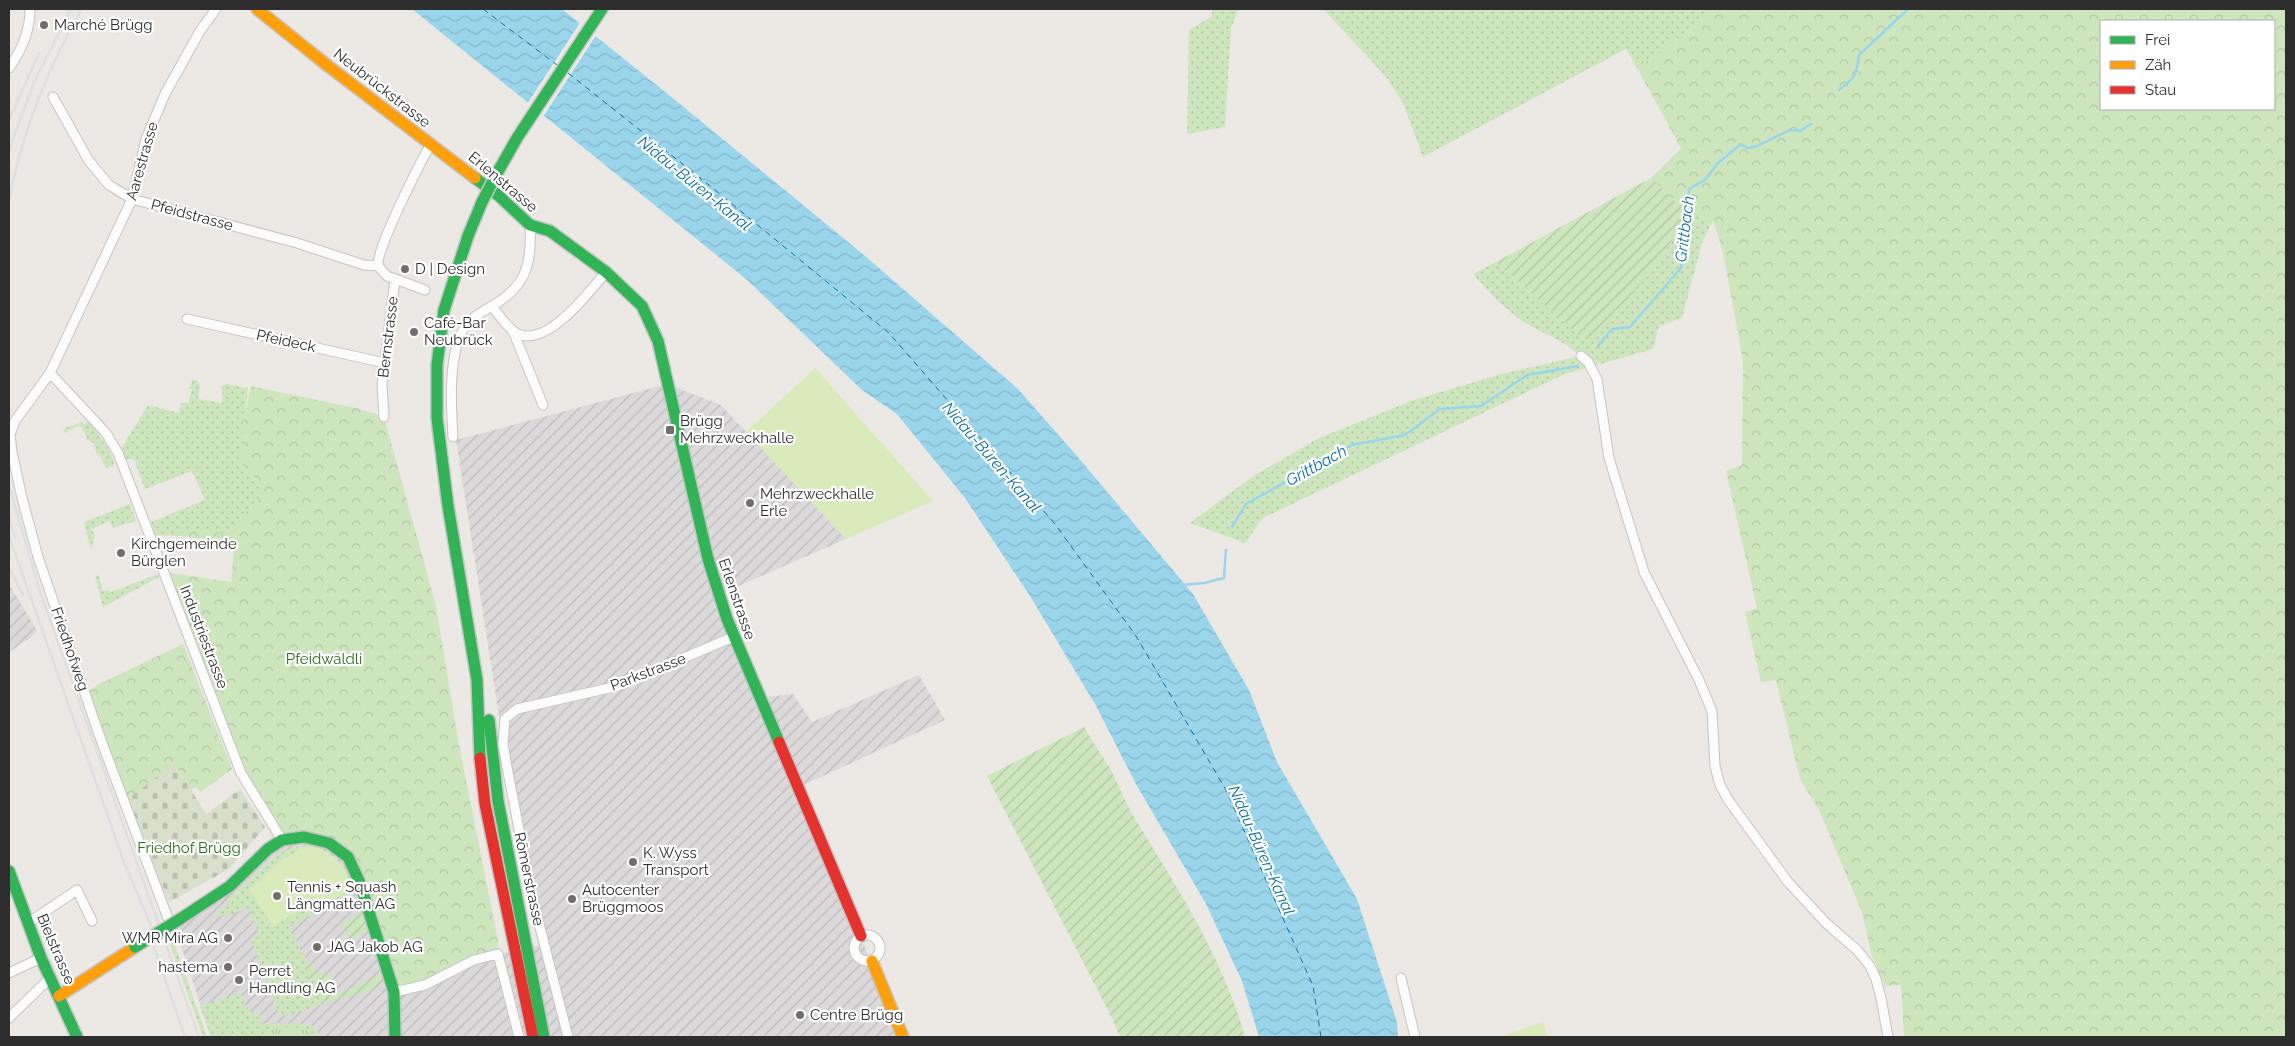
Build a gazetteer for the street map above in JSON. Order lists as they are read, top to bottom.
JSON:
{
  "streets": {
    "main road": ["Neubrückstrasse", "Erlenstrasse", "Bielstrasse"],
    "street": [
      "Aarestrasse",
      "Pfeidstrasse",
      "Bernstrasse",
      "Pfeideck",
      "Industriestrasse",
      "Friedhofweg",
      "Parkstrasse",
      "Römerstrasse"
    ]
  },
  "crossings": [
    ["Neubrückstrasse", "Erlenstrasse"],
    ["Neubrückstrasse", "Pfeidstrasse"],
    ["Neubrückstrasse", "Bernstrasse"],
    ["Aarestrasse", "Pfeidstrasse"],
    ["Aarestrasse", "Industriestrasse"],
    ["Aarestrasse", "Friedhofweg"],
    ["Erlenstrasse", "Parkstrasse"],
    ["Pfeidstrasse", "Bernstrasse"],
    ["Bernstrasse", "Pfeideck"],
    ["Industriestrasse", "Friedhofweg"],
    ["Parkstrasse", "Römerstrasse"]
  ],
  "water": ["Nidau-Büren-Kanal", "Grittbach"],
  "parks": ["Pfeidwäldli", "Friedhof Brügg"],
  "places": {
    "other": [
      "Marché Brügg",
      "D | Design",
      "Café-Bar Neubrück",
      "Mehrzweckhalle Erle",
      "Kirchgemeinde Bürglen",
      "K. Wyss Transport",
      "Tennis + Squash Längmatten AG",
      "Autocenter Brüggmoos",
      "WMR Mira AG",
      "JAG Jakob AG",
      "hastema",
      "Perret Handling AG",
      "Centre Brügg"
    ],
    "transit": ["Brügg Mehrzweckhalle"]
  },
  "legend": ["Frei", "Zäh", "Stau"]
}
